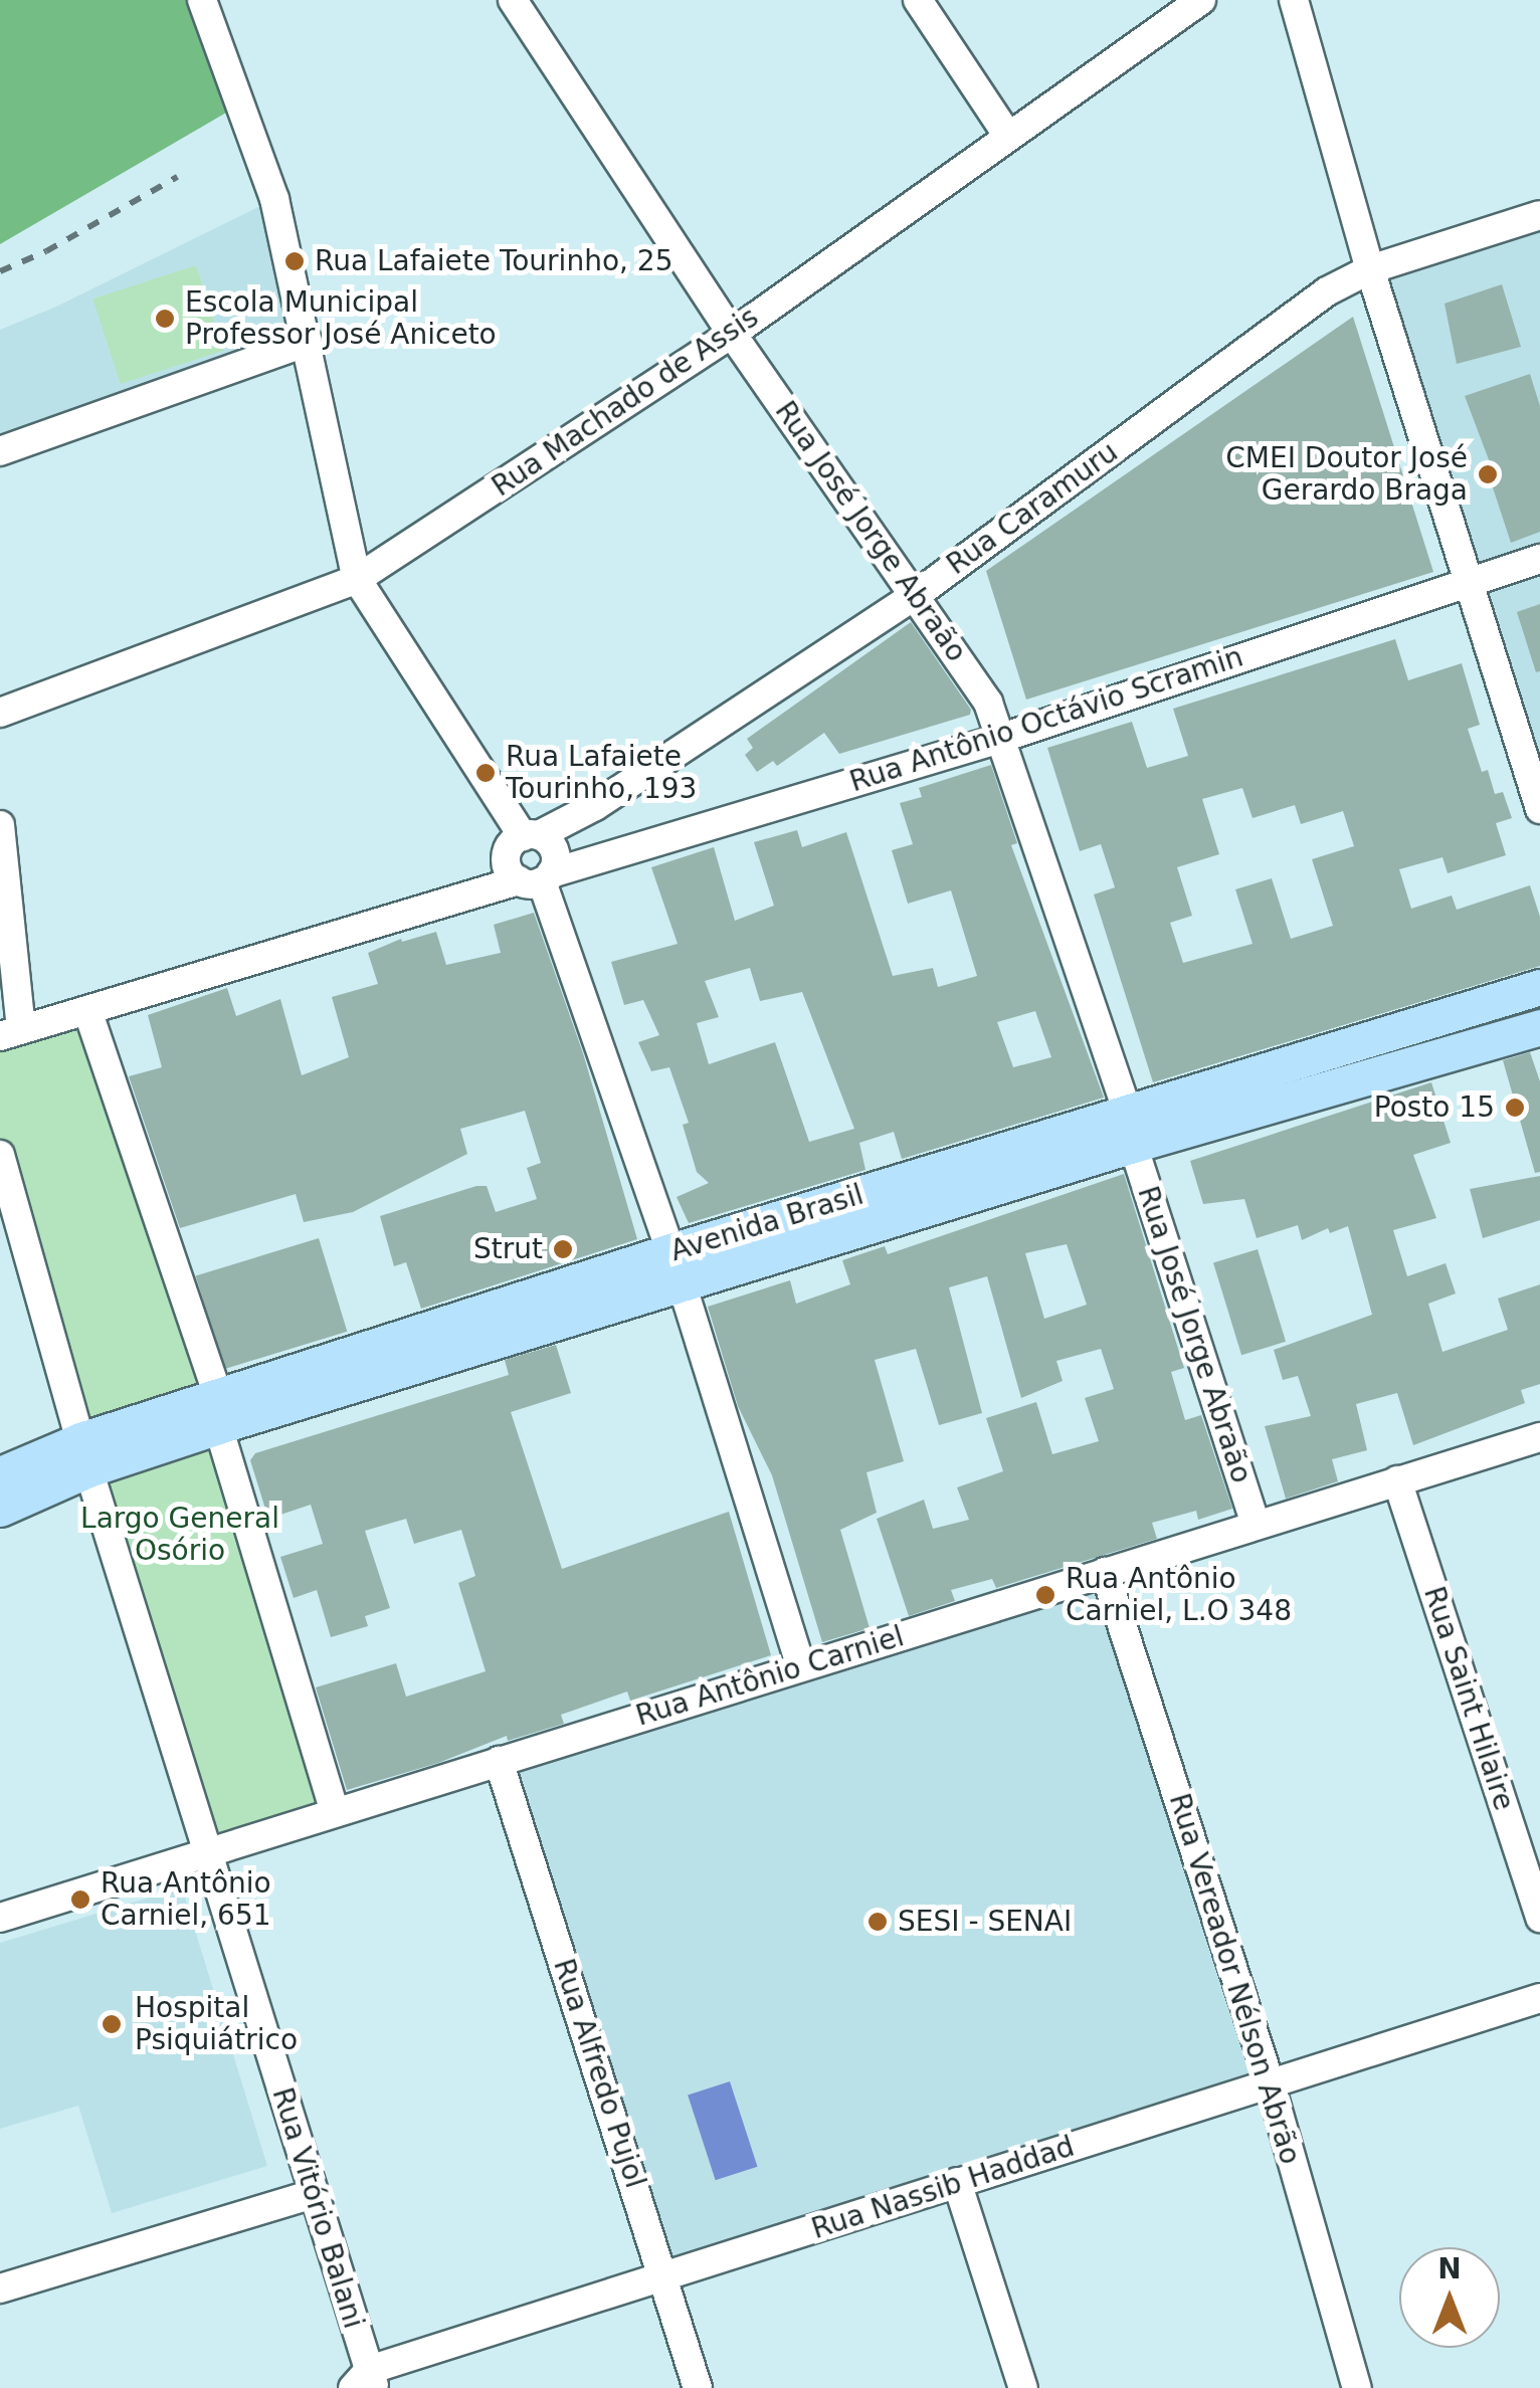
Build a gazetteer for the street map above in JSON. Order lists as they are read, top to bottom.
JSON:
{
  "streets": {
    "main road": ["Avenida Brasil"],
    "street": [
      "Rua Machado de Assis",
      "Rua Caramuru",
      "Rua José Jorge Abraão",
      "Rua Antônio Octávio Scramin",
      "Rua Antônio Carniel",
      "Rua Saint Hilaire",
      "Rua Vereador Nélson Abrão",
      "Rua Alfredo Pujol",
      "Rua Nassib Haddad",
      "Rua Vitório Balani"
    ]
  },
  "crossings": [
    ["Rua Machado de Assis", "Rua José Jorge Abraão"],
    ["Rua Caramuru", "Rua José Jorge Abraão"],
    ["Rua Caramuru", "Rua Antônio Octávio Scramin"],
    ["Rua José Jorge Abraão", "Rua Antônio Octávio Scramin"],
    ["Rua José Jorge Abraão", "Avenida Brasil"],
    ["Rua José Jorge Abraão", "Rua Antônio Carniel"],
    ["Rua Antônio Carniel", "Rua Saint Hilaire"],
    ["Rua Antônio Carniel", "Rua Vereador Nélson Abrão"],
    ["Rua Antônio Carniel", "Rua Alfredo Pujol"],
    ["Rua Antônio Carniel", "Rua Vitório Balani"],
    ["Rua Vereador Nélson Abrão", "Rua Nassib Haddad"],
    ["Rua Alfredo Pujol", "Rua Nassib Haddad"],
    ["Rua Nassib Haddad", "Rua Vitório Balani"]
  ],
  "parks": ["Largo General Osório"],
  "places": [
    "Rua Lafaiete Tourinho, 25",
    "Escola Municipal Professor José Aniceto",
    "CMEI Doutor José Gerardo Braga",
    "Rua Lafaiete Tourinho, 193",
    "Posto 15",
    "Strut",
    "Rua Antônio Carniel, L.O 348",
    "Rua Antônio Carniel, 651",
    "SESI - SENAI",
    "Hospital Psiquiátrico"
  ],
  "north": "top"
}
